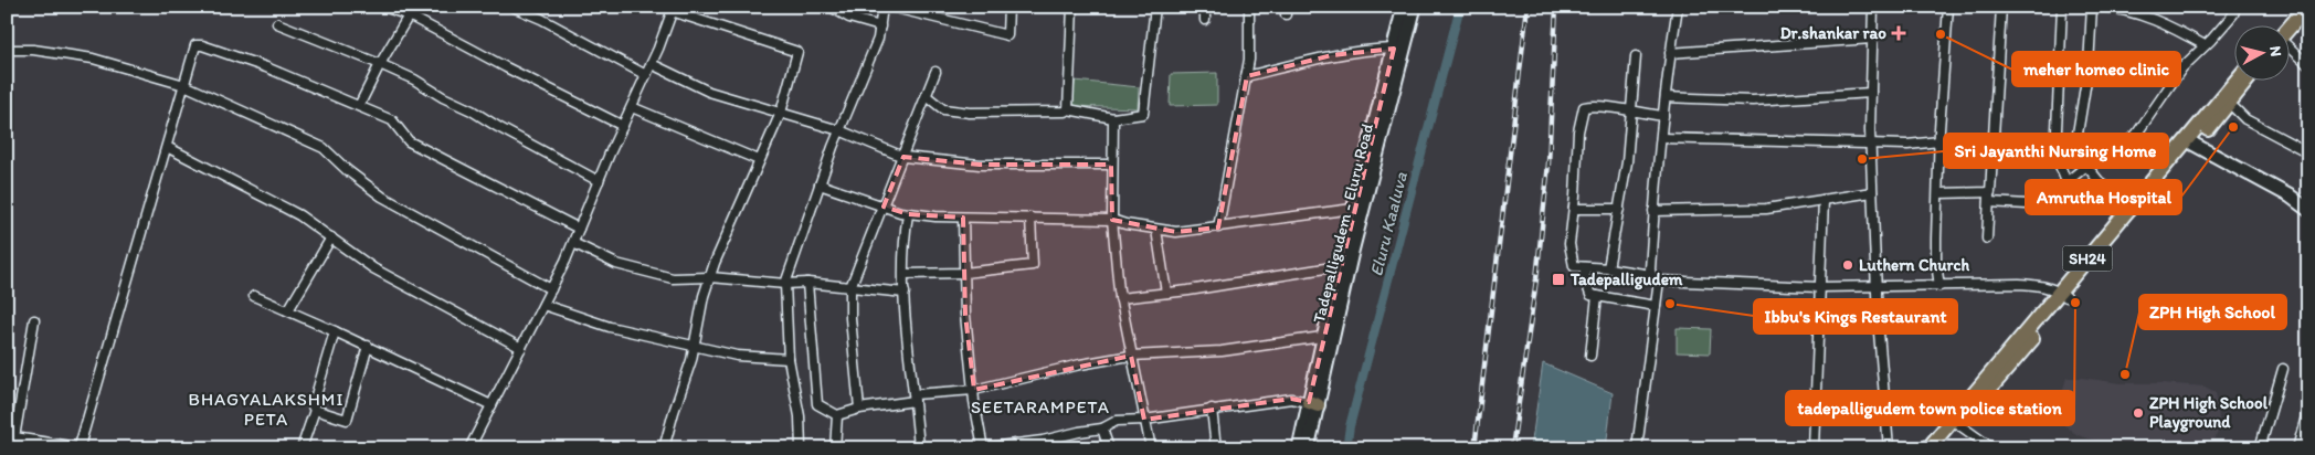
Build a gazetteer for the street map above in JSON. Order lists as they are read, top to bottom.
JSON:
{
  "streets": {
    "main road": ["Tadepalligudem - Eluru Road", "SH24"]
  },
  "districts": ["BHAGYALAKSHMI PETA", "SEETARAMPETA"],
  "water": ["Eluru Kaaluva"],
  "places": {
    "health": ["Dr.shankar rao"],
    "other": [
      "meher homeo clinic",
      "Amrutha Hospital",
      "Sri Jayanthi Nursing Home",
      "Luthern Church",
      "tadepalligudem town police station",
      "Ibbu's Kings Restaurant",
      "ZPH High School",
      "ZPH High School Playground"
    ],
    "transit": ["Tadepalligudem"]
  },
  "north": "right"
}
